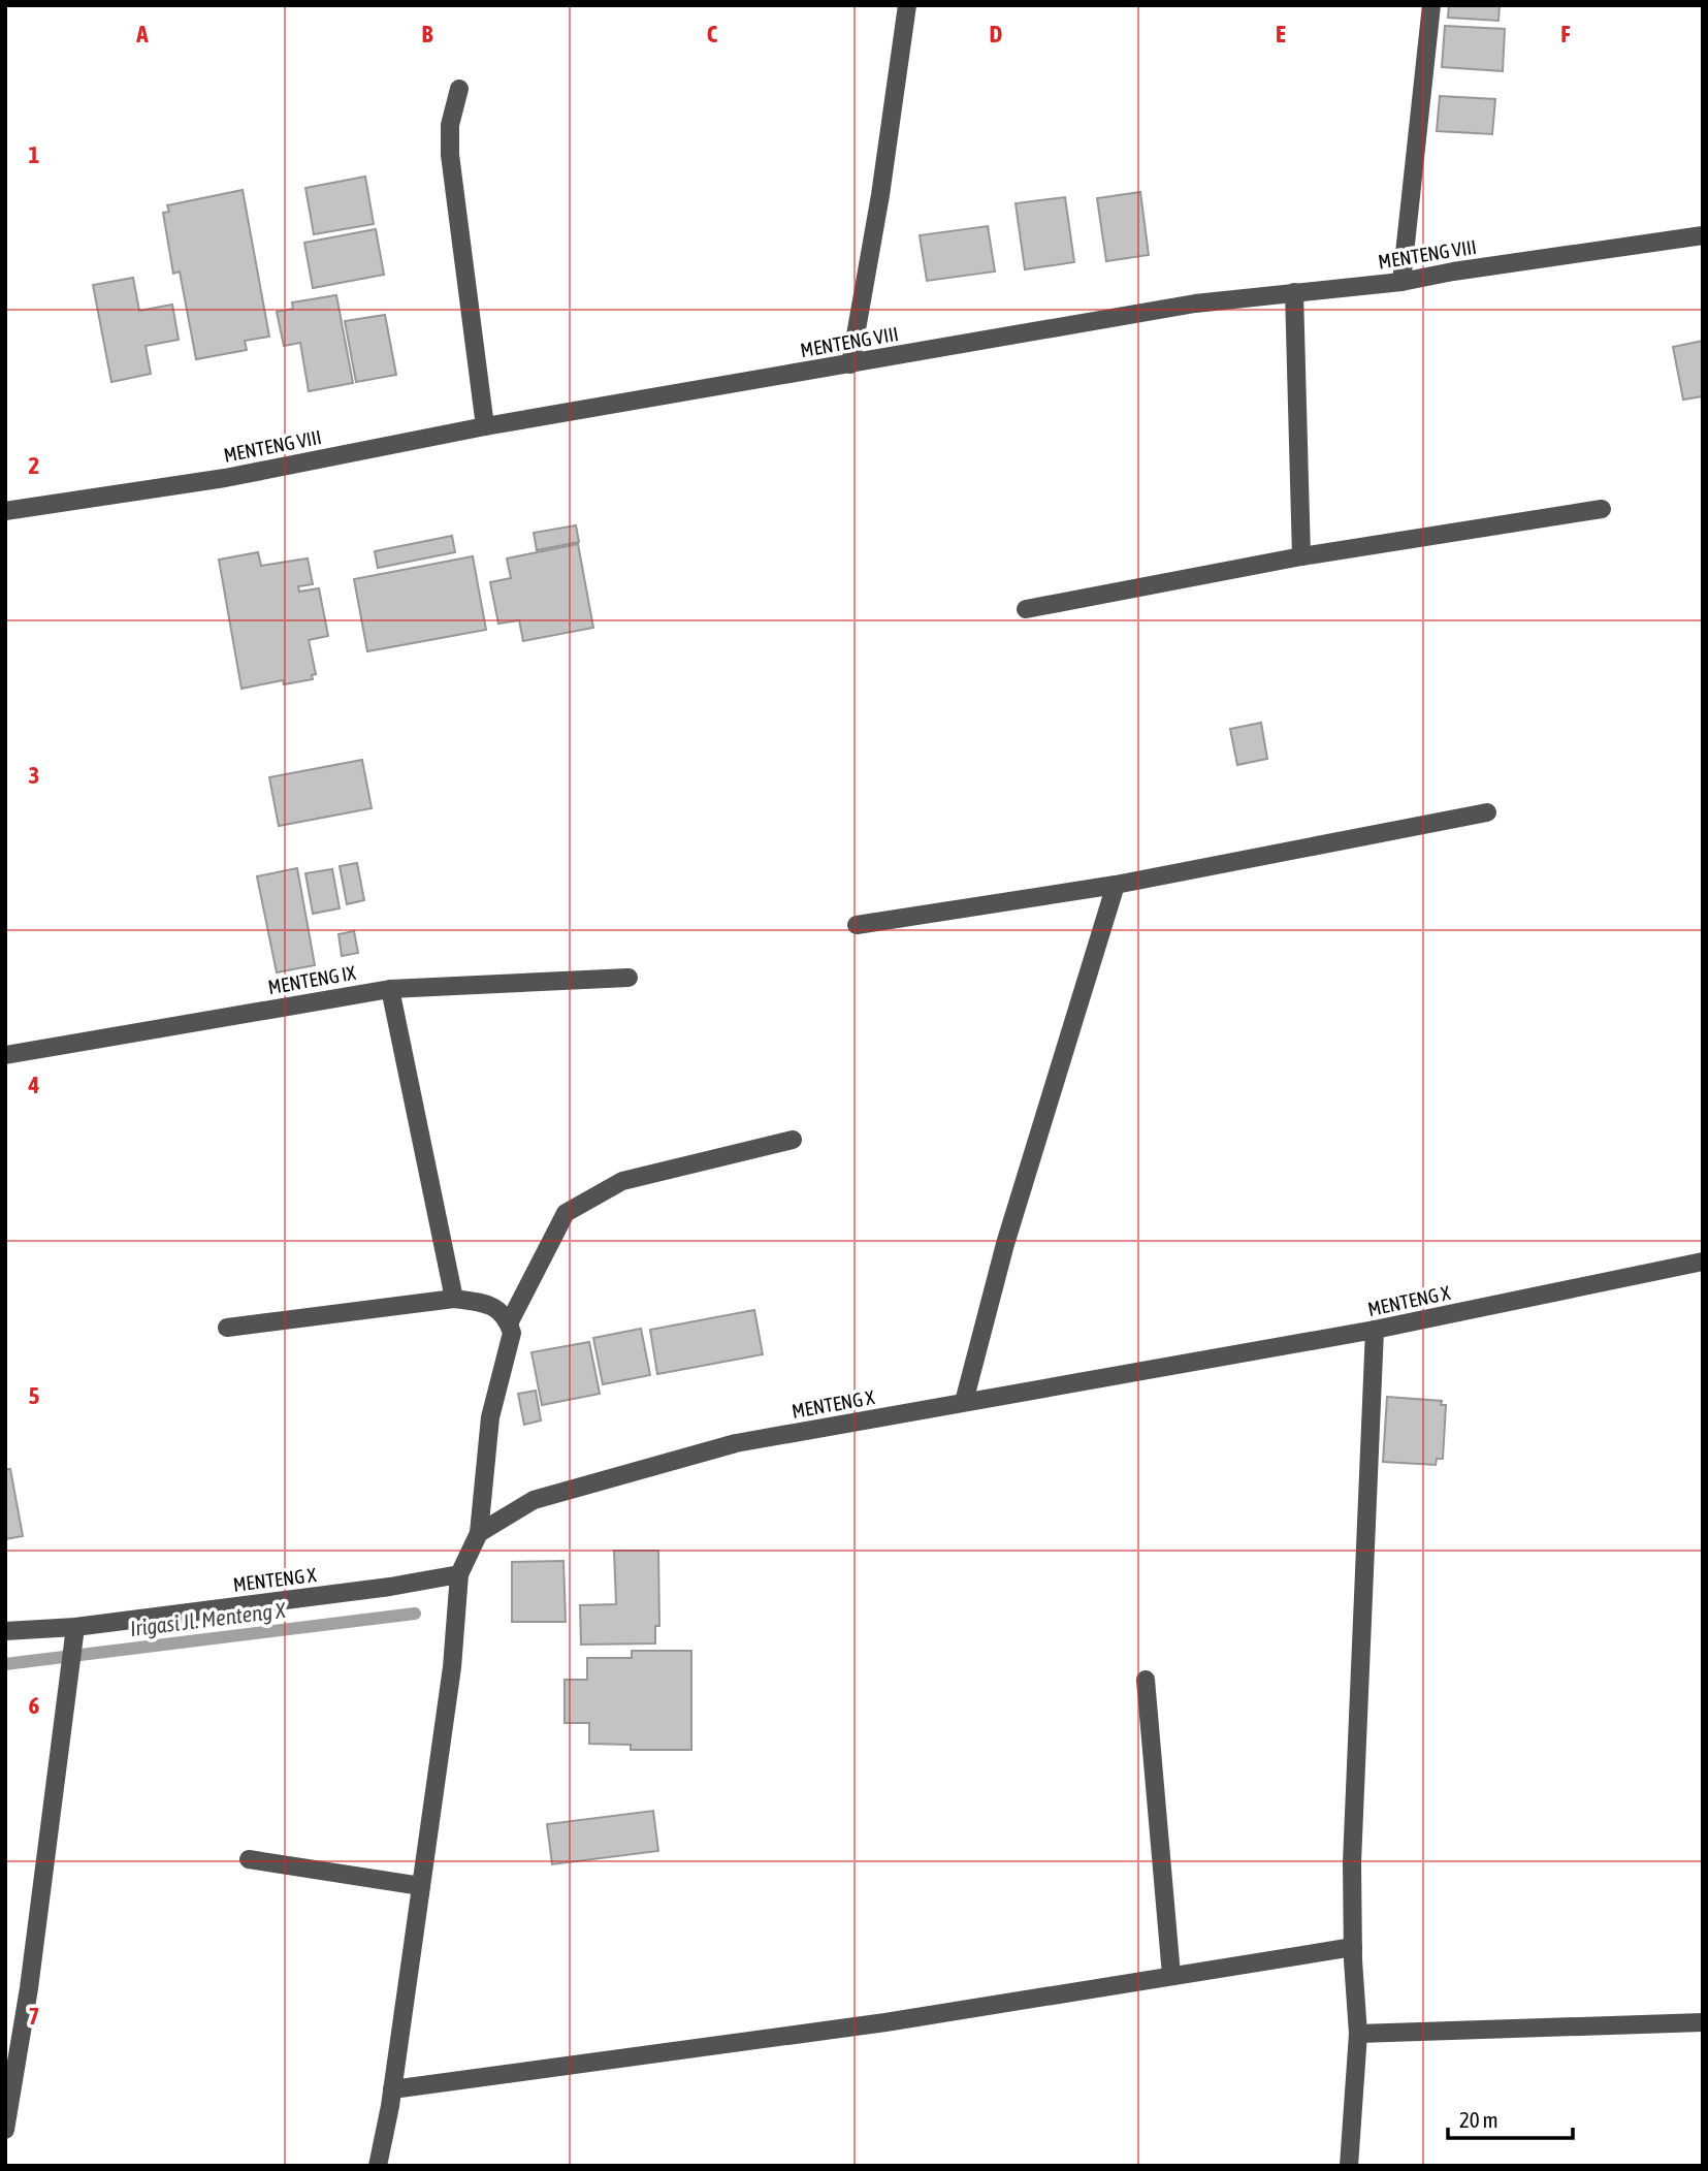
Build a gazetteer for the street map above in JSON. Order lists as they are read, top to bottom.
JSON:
{
  "streets": {
    "street": ["MENTENG VIII", "MENTENG IX", "MENTENG X"]
  },
  "water": ["Irigasi Jl. Menteng X"],
  "scale_bar": "20 m",
  "grid": {
    "columns": [
      "A",
      "B",
      "C",
      "D",
      "E",
      "F"
    ],
    "rows": [
      "1",
      "2",
      "3",
      "4",
      "5",
      "6",
      "7"
    ]
  }
}
